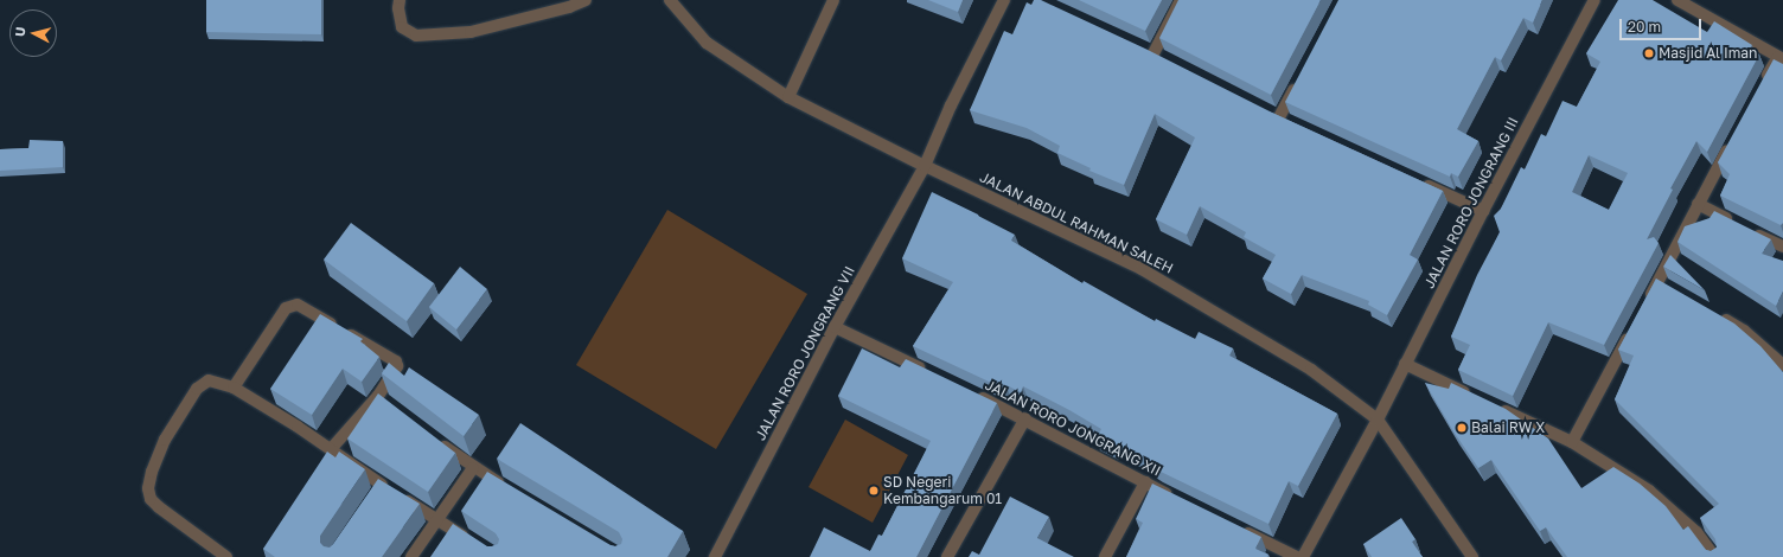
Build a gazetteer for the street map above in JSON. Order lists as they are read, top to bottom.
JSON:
{
  "streets": {
    "street": [
      "JALAN RORO JONGRANG III",
      "JALAN ABDUL RAHMAN SALEH",
      "JALAN RORO JONGRANG VII",
      "JALAN RORO JONGRANG XII"
    ]
  },
  "crossings": [
    ["JALAN RORO JONGRANG III", "JALAN ABDUL RAHMAN SALEH"],
    ["JALAN ABDUL RAHMAN SALEH", "JALAN RORO JONGRANG VII"]
  ],
  "places": ["Masjid Al Iman", "Balai RW X", "SD Negeri Kembangarum 01"],
  "scale_bar": "20 m",
  "north": "left"
}
